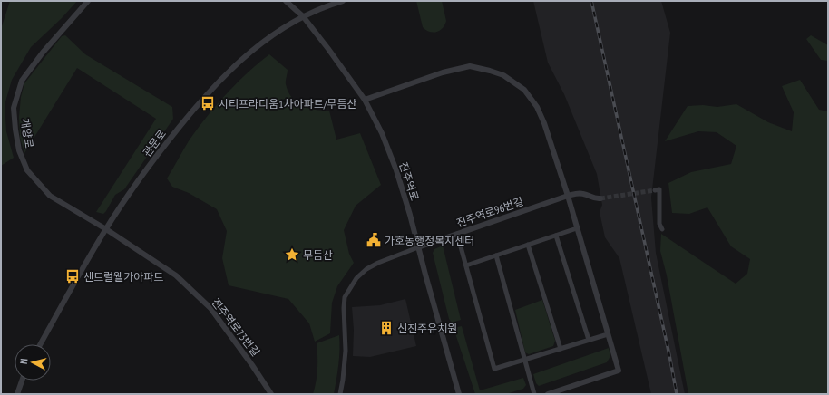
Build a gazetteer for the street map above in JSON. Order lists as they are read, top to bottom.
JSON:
{
  "streets": {
    "street": [
      "개양로",
      "관문로",
      "진주역로",
      "진주역로96번길",
      "진주역로73번길"
    ]
  },
  "crossings": [
    ["개양로", "관문로"],
    ["개양로", "진주역로73번길"],
    ["관문로", "진주역로"],
    ["관문로", "진주역로73번길"],
    ["진주역로", "진주역로96번길"]
  ],
  "places": {
    "bus stop": ["시티프라디움1차아파트/무듬산", "센트럴웰가아파트"],
    "public building": ["가호동행정복지센터"],
    "place": ["무듬산"],
    "building": ["신진주유치원"]
  },
  "north": "left"
}
